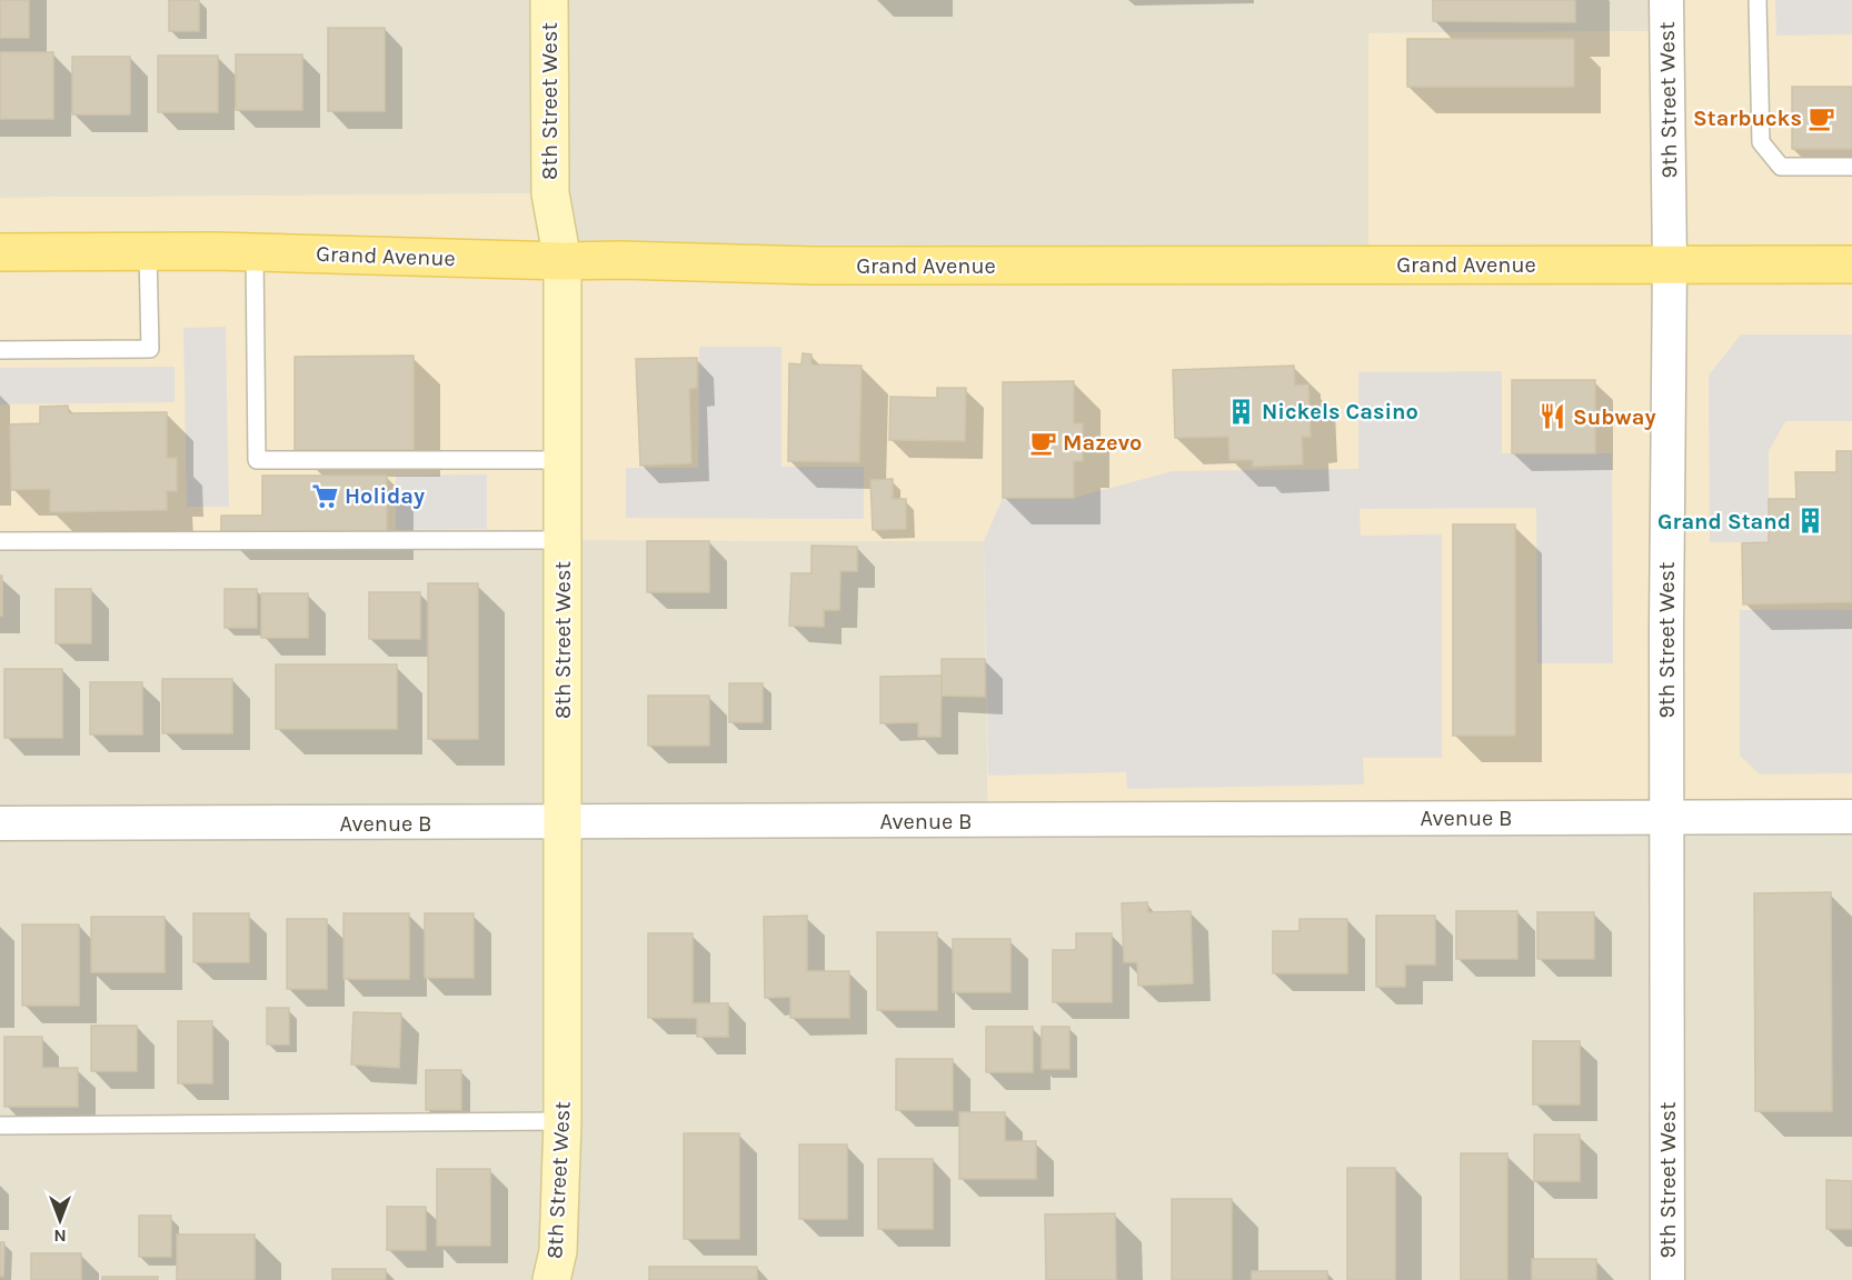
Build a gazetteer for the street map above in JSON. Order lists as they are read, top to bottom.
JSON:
{
  "streets": {
    "main road": ["Grand Avenue"],
    "street": ["9th Street West", "8th Street West", "Avenue B"]
  },
  "crossings": [
    ["9th Street West", "Grand Avenue"],
    ["9th Street West", "Avenue B"],
    ["8th Street West", "Grand Avenue"],
    ["8th Street West", "Avenue B"]
  ],
  "places": {
    "cafe": ["Starbucks", "Mazevo"],
    "building": ["Nickels Casino", "Grand Stand"],
    "restaurant": ["Subway"],
    "supermarket": ["Holiday"]
  },
  "north": "bottom"
}
